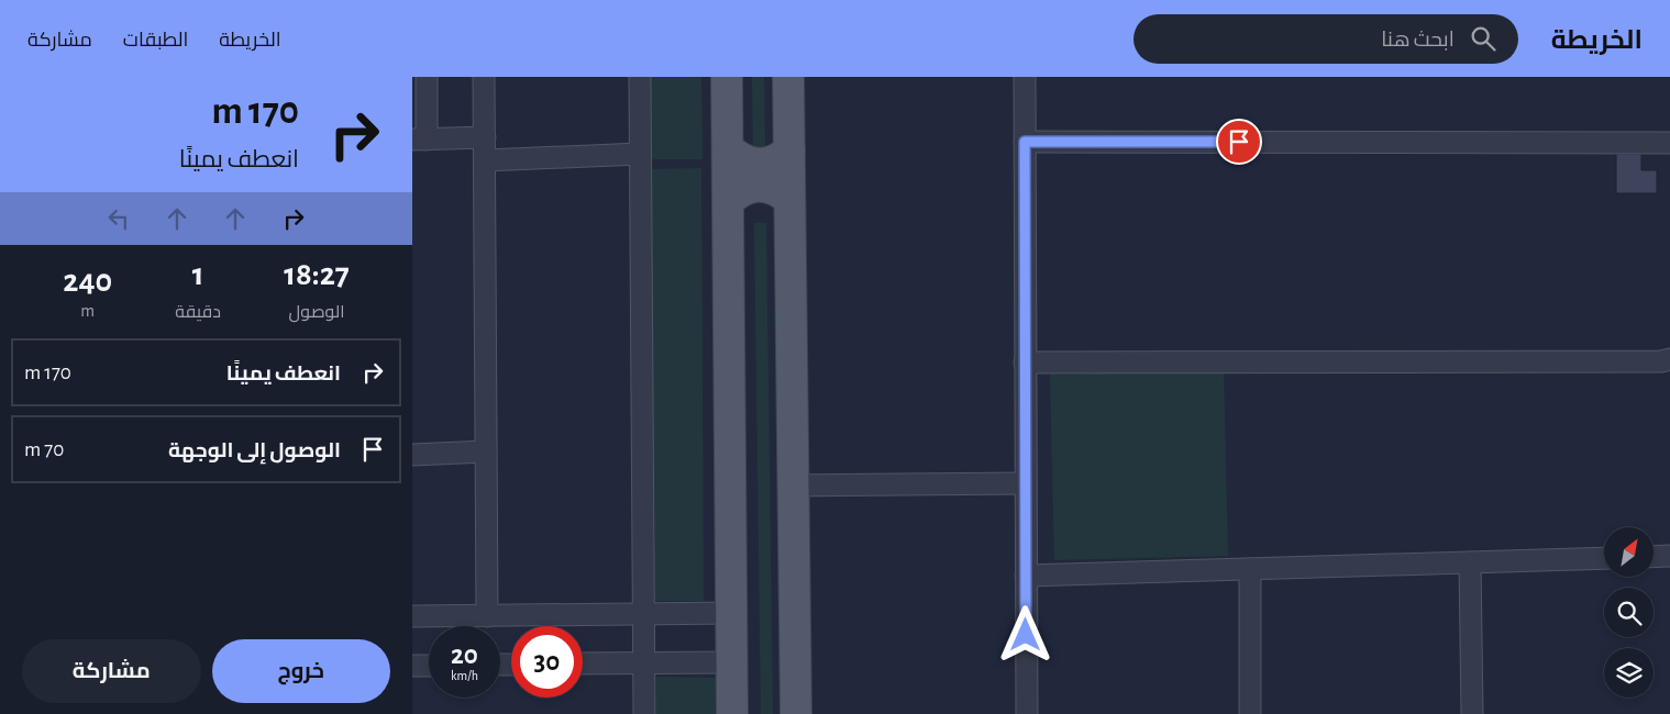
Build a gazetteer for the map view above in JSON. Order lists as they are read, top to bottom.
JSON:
{
  "north": "top right",
  "page": {
    "header": "الخريطة",
    "search": "ابحث هنا",
    "nav": ["الخريطة", "الطبقات", "مشاركة"],
    "turn": ["170 m", "انعطف يمينًا"],
    "eta": [
      "18:27",
      "الوصول",
      "1",
      "دقيقة",
      "240",
      "m"
    ],
    "list": [
      {
        "name": "انعطف يمينًا",
        "value": "170 m"
      },
      {
        "name": "الوصول إلى الوجهة",
        "value": "70 m"
      }
    ],
    "speed": "20 km/h",
    "limit": "30",
    "buttons": ["خروج", "مشاركة"]
  }
}
